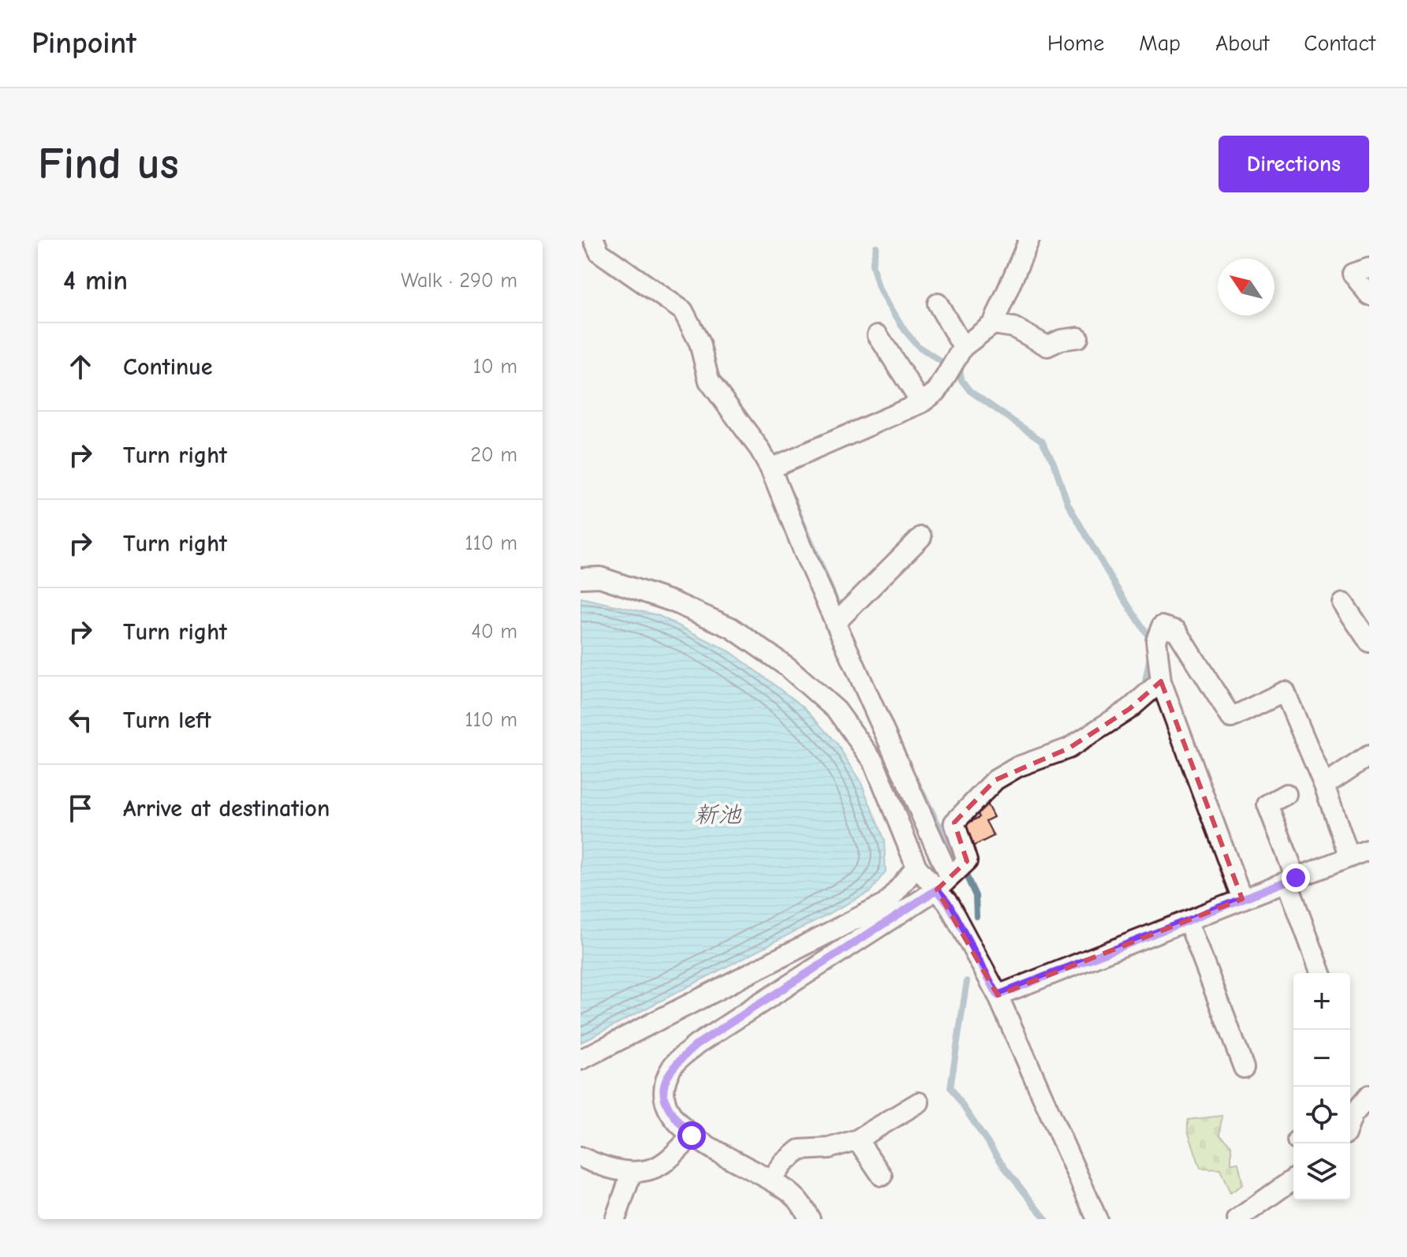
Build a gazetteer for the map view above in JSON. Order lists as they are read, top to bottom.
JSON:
{
  "water": ["新池"],
  "north": "top left",
  "page": {
    "header": "Pinpoint",
    "nav": [
      "Home",
      "Map",
      "About",
      "Contact"
    ],
    "buttons": "Directions",
    "title": "Find us",
    "heading": ["4 min", "Walk · 290 m"],
    "list": [
      ["Continue", "10 m"],
      ["Turn right", "20 m"],
      ["Turn right", "110 m"],
      ["Turn right", "40 m"],
      ["Turn left", "110 m"],
      "Arrive at destination"
    ],
    "map_buttons": ["+", "−"]
  }
}
